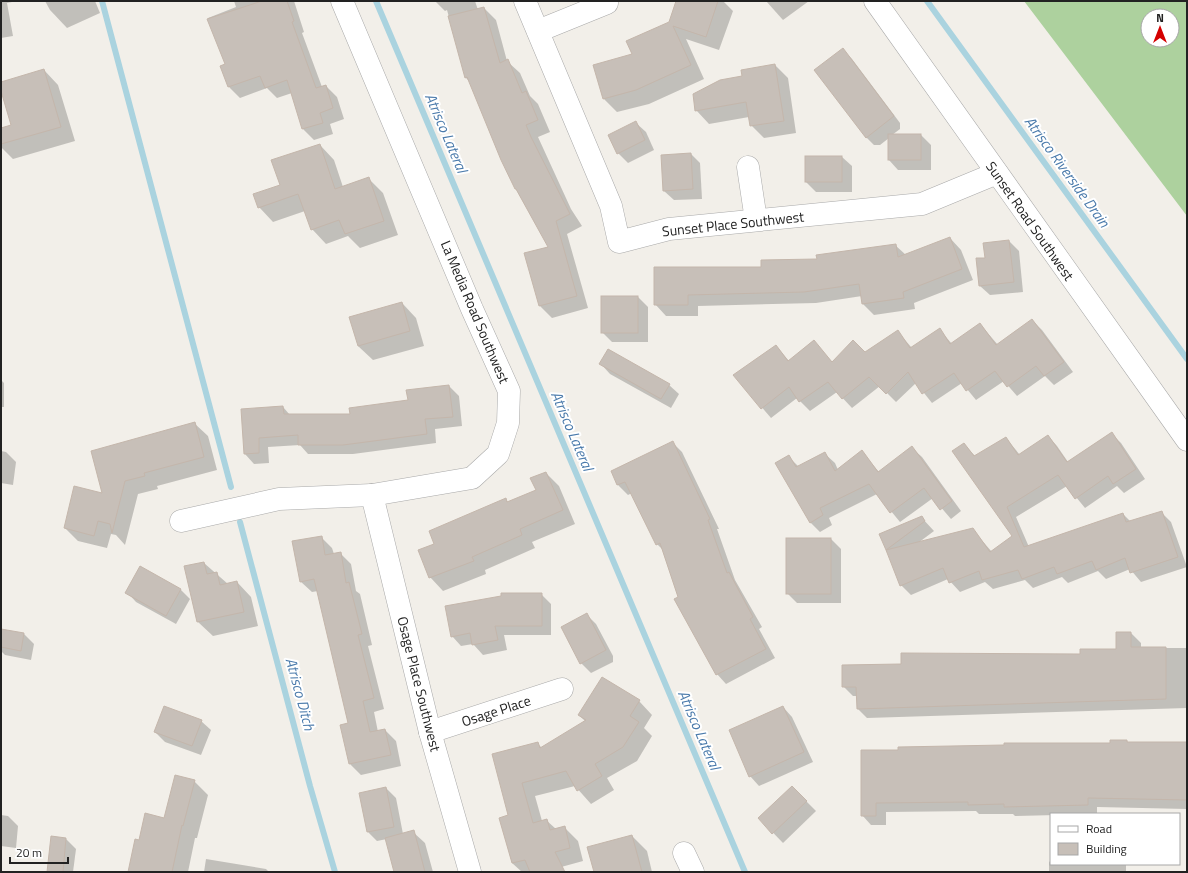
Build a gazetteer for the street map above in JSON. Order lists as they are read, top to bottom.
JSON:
{
  "streets": {
    "street": [
      "Sunset Road Southwest",
      "Sunset Place Southwest",
      "La Media Road Southwest",
      "Osage Place Southwest",
      "Osage Place"
    ]
  },
  "crossings": [
    ["Sunset Road Southwest", "Sunset Place Southwest"],
    ["La Media Road Southwest", "Osage Place Southwest"],
    ["Osage Place Southwest", "Osage Place"]
  ],
  "water": ["Atrisco Lateral", "Atrisco Riverside Drain", "Atrisco Ditch"],
  "legend": ["Road", "Building"],
  "scale_bar": "20 m",
  "north": "top"
}
